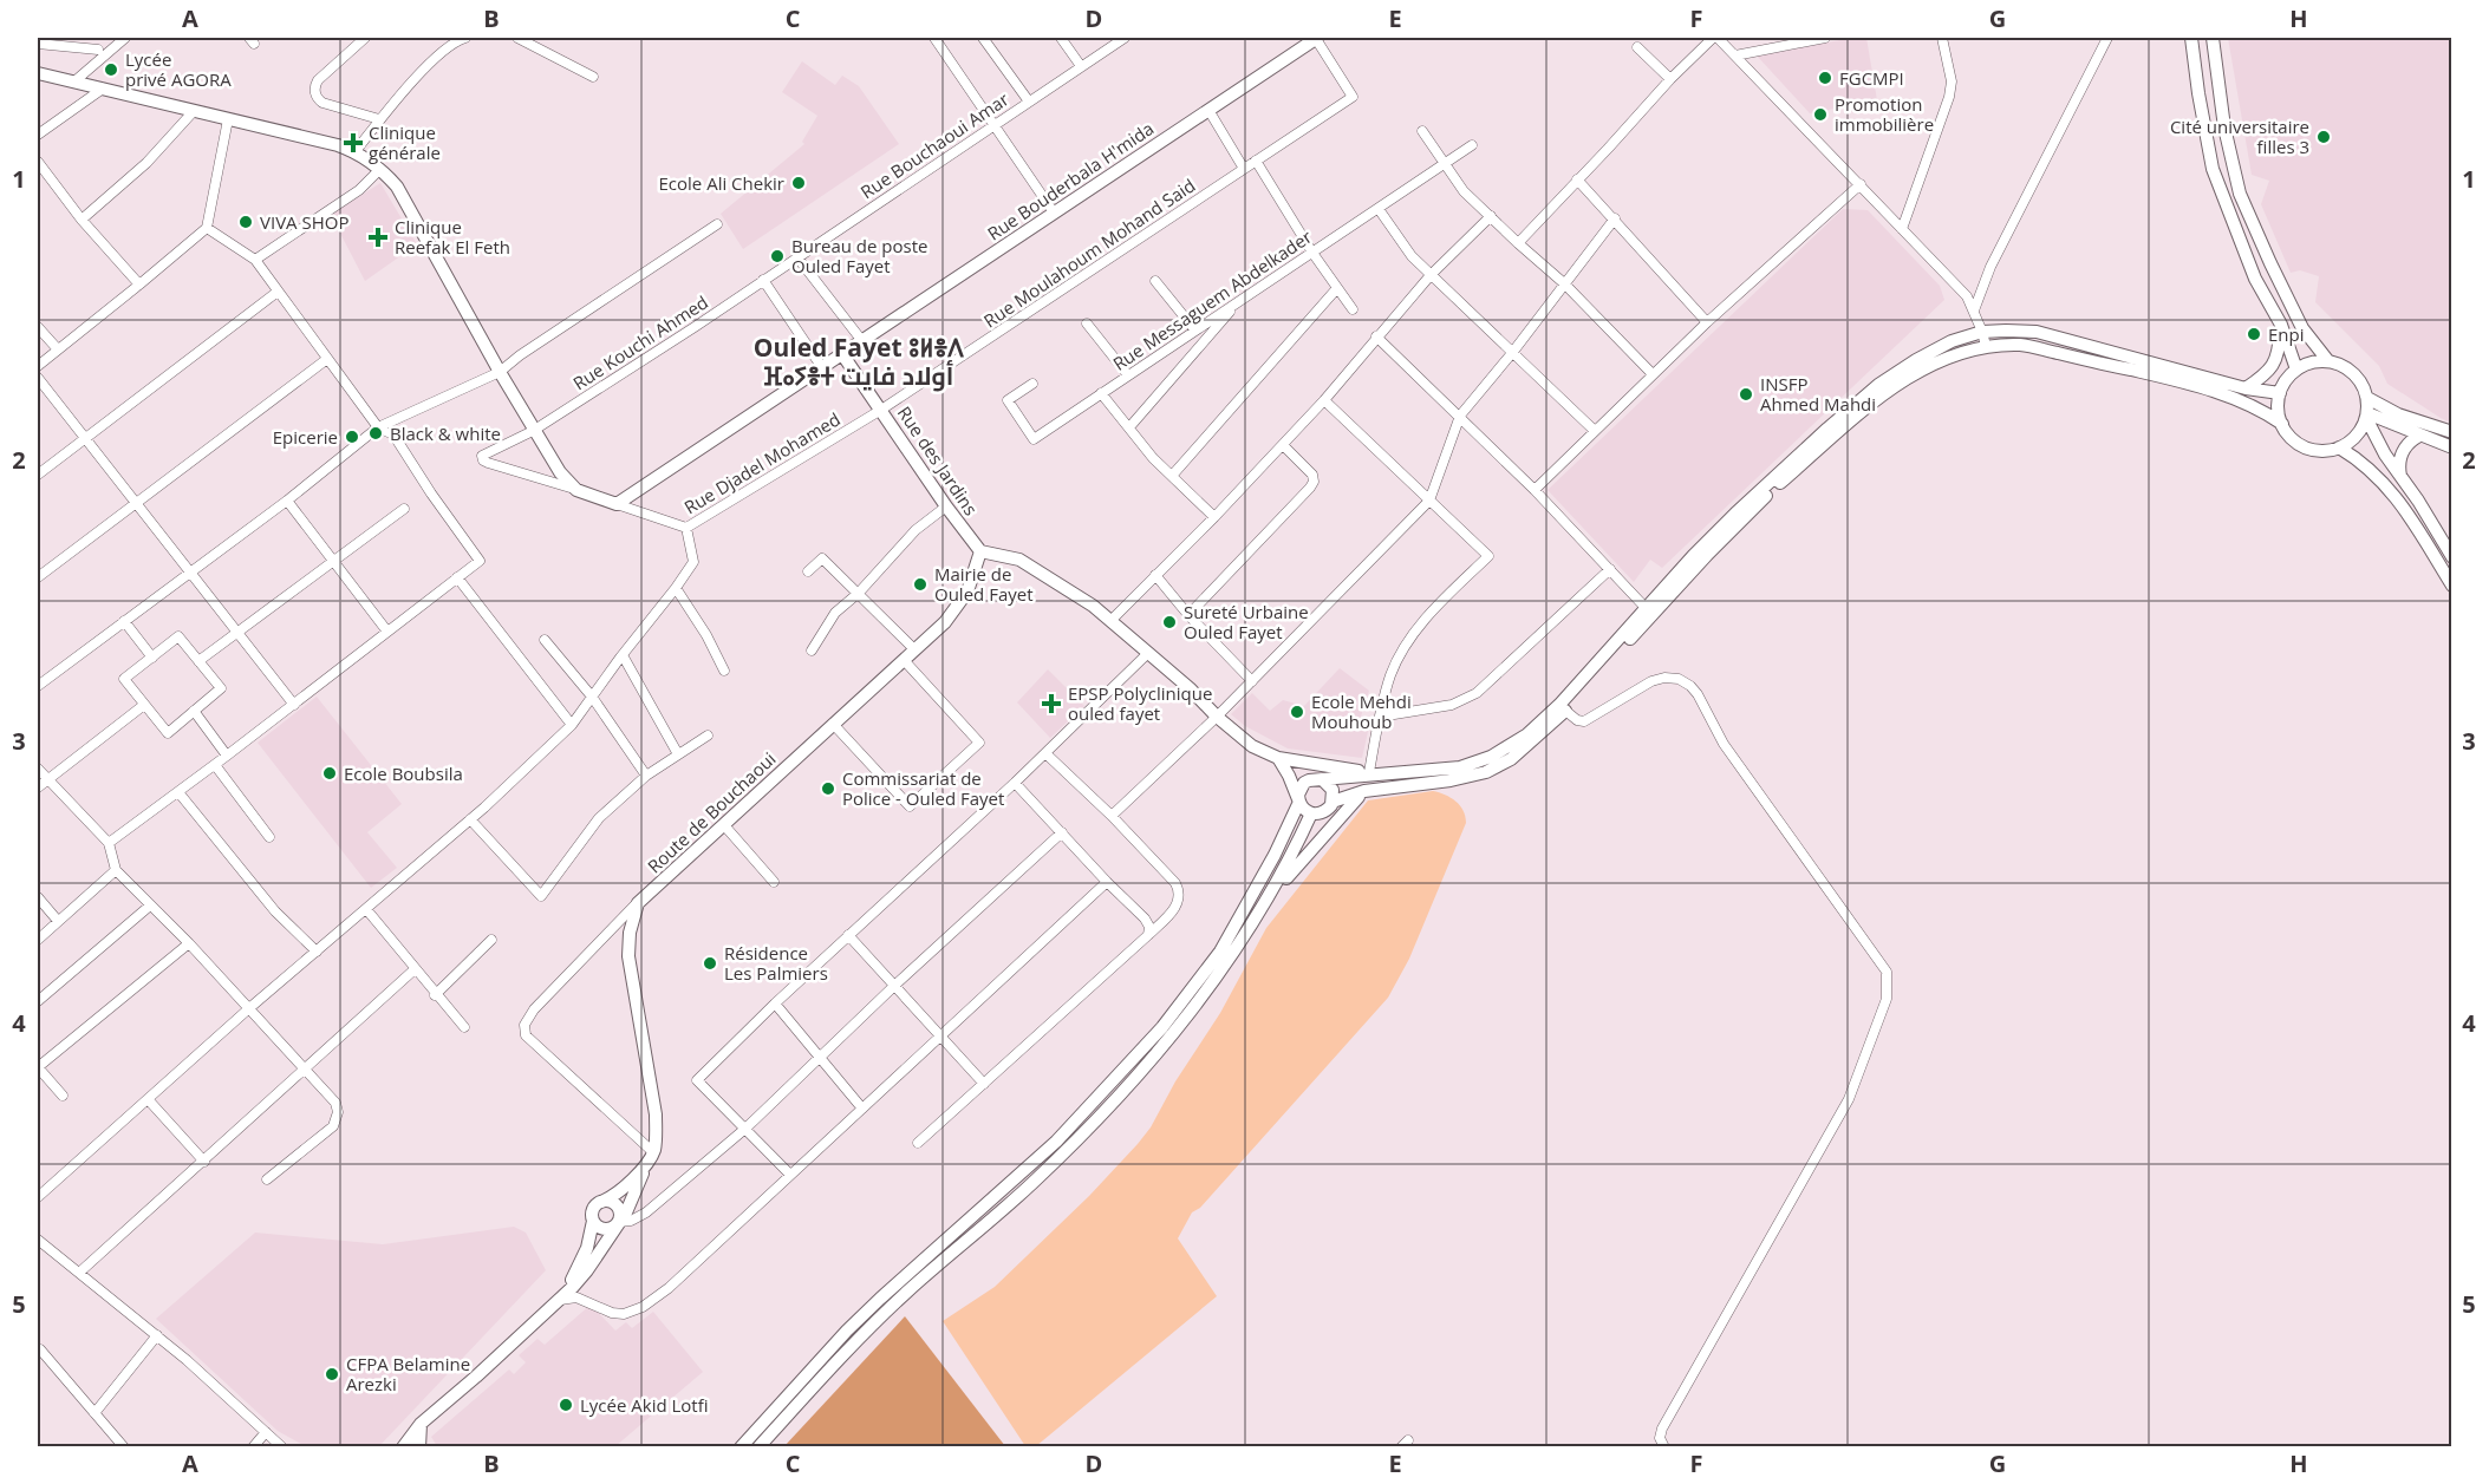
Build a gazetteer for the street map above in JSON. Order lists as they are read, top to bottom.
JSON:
{
  "streets": {
    "main road": ["Rue Bouderbala H'mida", "Rue des Jardins", "Route de Bouchaoui"],
    "street": [
      "Rue Bouchaoui Amar",
      "Rue Moulahoum Mohand Said",
      "Rue Messaguem Abdelkader",
      "Rue Kouchi Ahmed",
      "Rue Djadel Mohamed"
    ]
  },
  "crossings": [
    ["Rue Bouchaoui Amar", "Rue Kouchi Ahmed"],
    ["Rue Bouderbala H'mida", "Rue Moulahoum Mohand Said"],
    ["Rue Bouderbala H'mida", "Rue des Jardins"],
    ["Rue Bouderbala H'mida", "Rue Djadel Mohamed"],
    ["Rue Moulahoum Mohand Said", "Rue des Jardins"],
    ["Rue Moulahoum Mohand Said", "Rue Djadel Mohamed"],
    ["Rue des Jardins", "Rue Djadel Mohamed"],
    ["Rue des Jardins", "Route de Bouchaoui"]
  ],
  "districts": ["Ouled Fayet ⵓⵍⴻⴷ ⴼⴰⵢⴻⵜ أولاد فايت"],
  "places": {
    "other": [
      "Lycée privé AGORA",
      "FGCMPI",
      "Promotion immobilière",
      "Cité universitaire filles 3",
      "Ecole Ali Chekir",
      "VIVA SHOP",
      "Bureau de poste Ouled Fayet",
      "Enpi",
      "INSFP Ahmed Mahdi",
      "Black & white",
      "Epicerie",
      "Mairie de Ouled Fayet",
      "Sureté Urbaine Ouled Fayet",
      "Ecole Mehdi Mouhoub",
      "Ecole Boubsila",
      "Commissariat de Police - Ouled Fayet",
      "Résidence Les Palmiers",
      "CFPA Belamine Arezki",
      "Lycée Akid Lotfi"
    ],
    "health": ["Clinique générale", "Clinique Reefak El Feth", "EPSP Polyclinique ouled fayet"]
  },
  "grid": {
    "columns": [
      "A",
      "B",
      "C",
      "D",
      "E",
      "F",
      "G",
      "H"
    ],
    "rows": [
      "1",
      "2",
      "3",
      "4",
      "5"
    ]
  }
}
